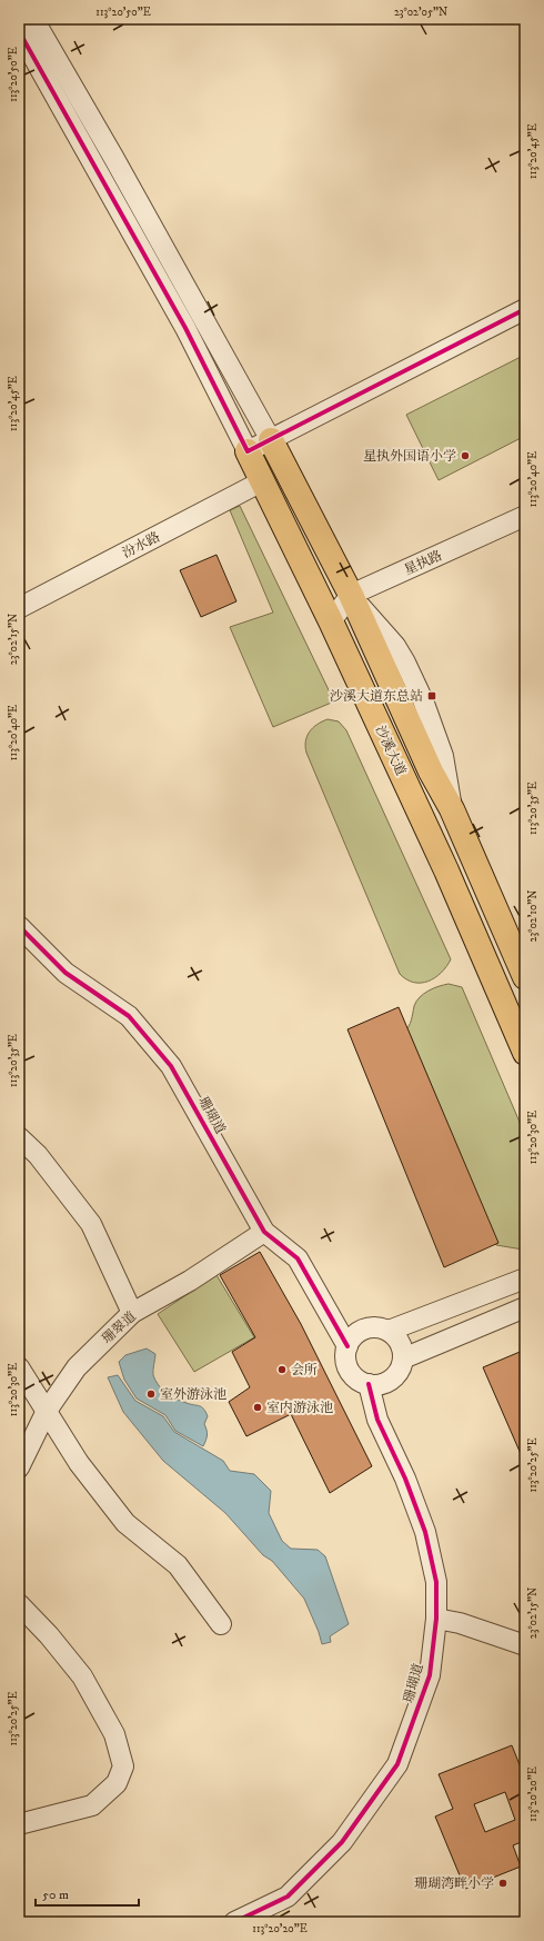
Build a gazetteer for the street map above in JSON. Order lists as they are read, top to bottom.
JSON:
{
  "streets": {
    "main road": ["沙溪大道"],
    "street": [
      "汾水路",
      "星执路",
      "珊瑚道",
      "珊翠道"
    ]
  },
  "crossings": [
    ["汾水路", "沙溪大道"],
    ["星执路", "沙溪大道"],
    ["珊瑚道", "珊翠道"]
  ],
  "places": {
    "other": [
      "星执外国语小学",
      "会所",
      "室外游泳池",
      "室内游泳池",
      "珊瑚湾畔小学"
    ],
    "transit": ["沙溪大道东总站"]
  },
  "scale_bar": "50 m",
  "coordinates": [
    "113°20'50\"E",
    "23°02'05\"N",
    "113°20'45\"E",
    "113°20'40\"E",
    "23°02'15\"N",
    "113°20'35\"E",
    "23°02'10\"N",
    "113°20'30\"E",
    "113°20'25\"E",
    "113°20'20\"E"
  ]
}
